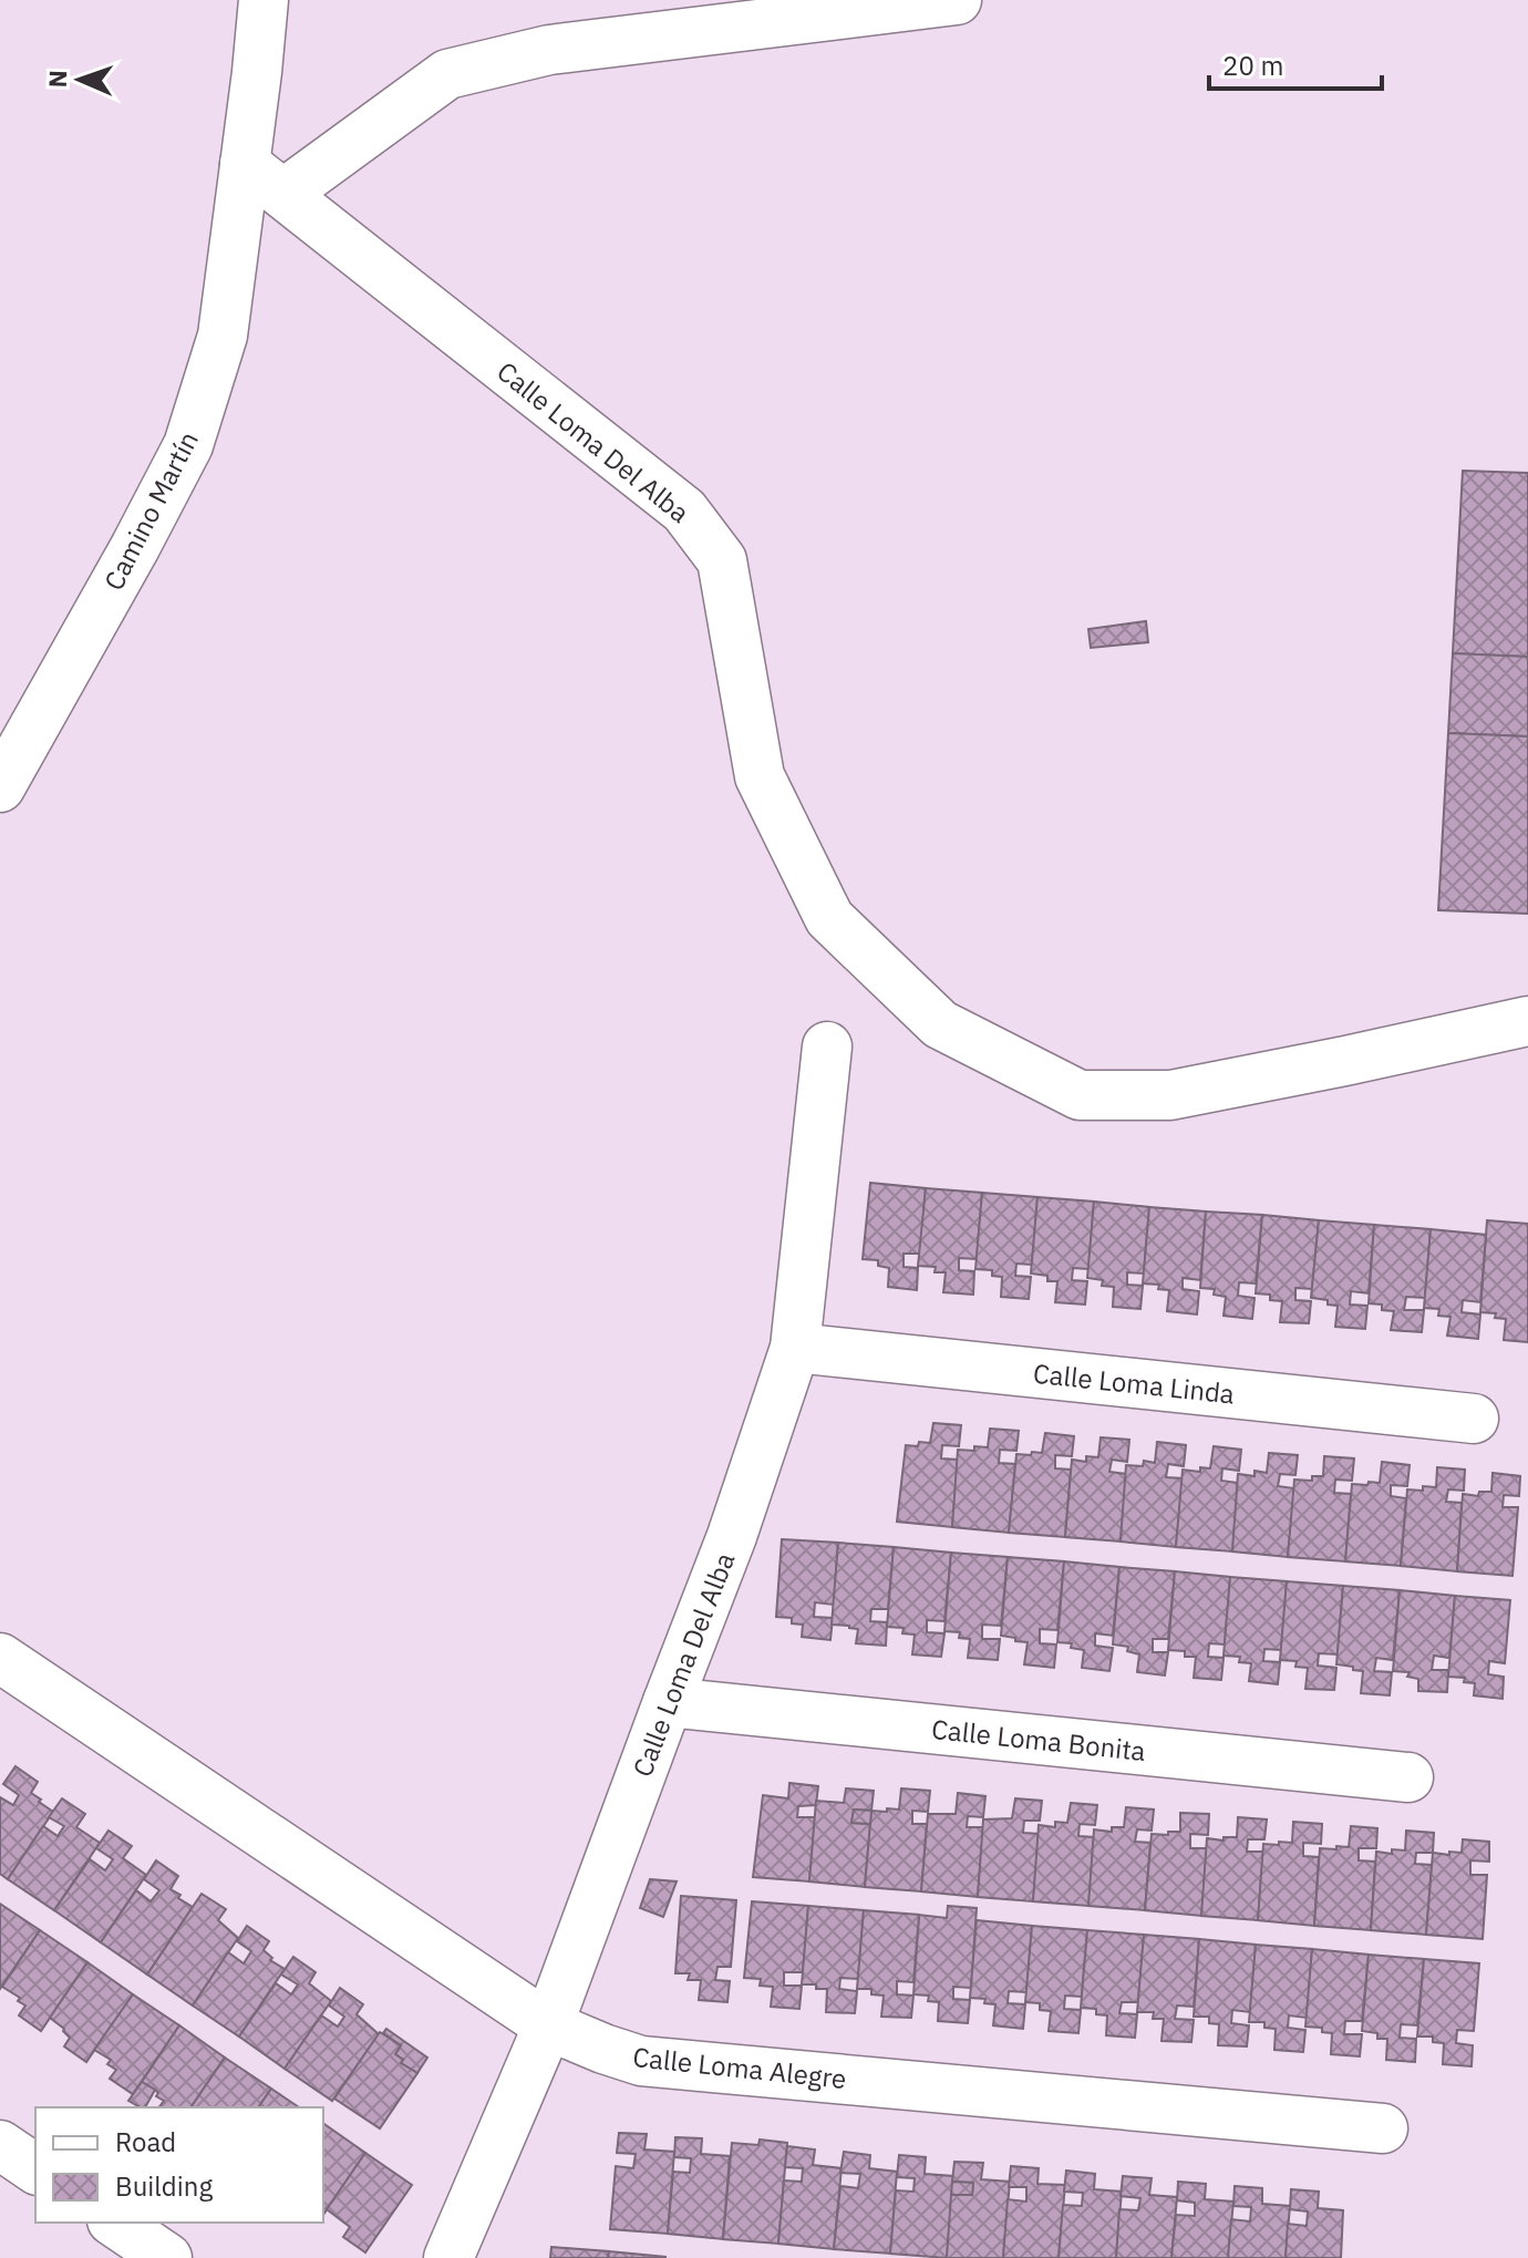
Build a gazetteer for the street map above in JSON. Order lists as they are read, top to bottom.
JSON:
{
  "streets": {
    "street": [
      "Calle Loma Del Alba",
      "Camino Martín",
      "Calle Loma Linda",
      "Calle Loma Bonita",
      "Calle Loma Alegre"
    ]
  },
  "crossings": [
    ["Calle Loma Del Alba", "Camino Martín"],
    ["Calle Loma Del Alba", "Calle Loma Linda"],
    ["Calle Loma Del Alba", "Calle Loma Bonita"],
    ["Calle Loma Del Alba", "Calle Loma Alegre"]
  ],
  "legend": ["Road", "Building"],
  "scale_bar": "20 m",
  "north": "left"
}
